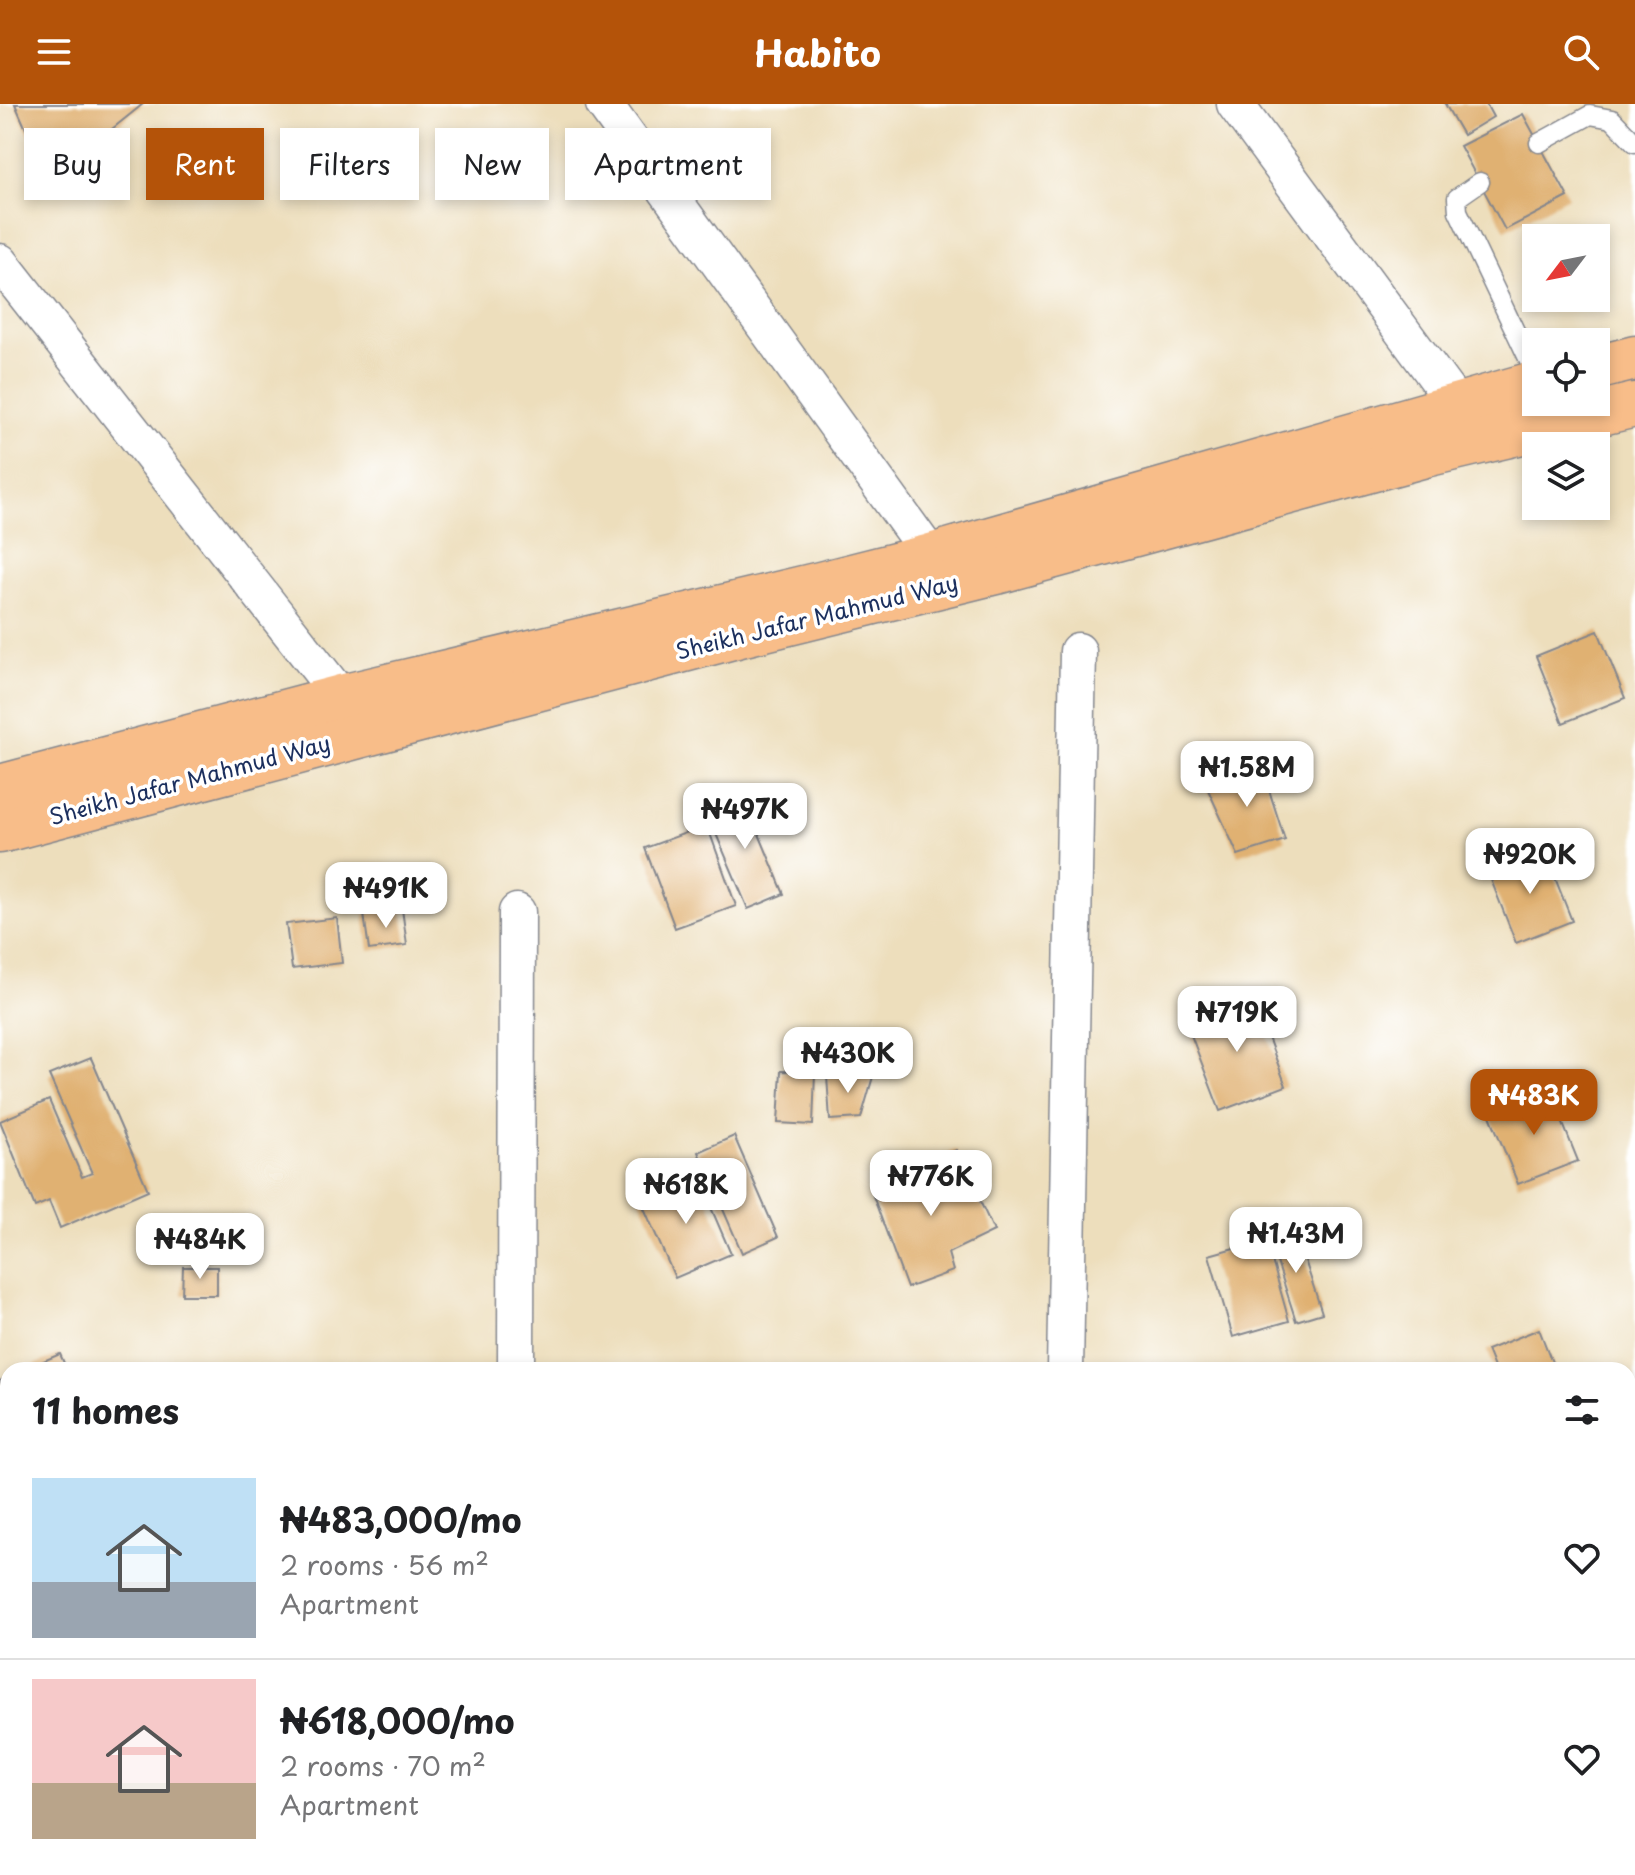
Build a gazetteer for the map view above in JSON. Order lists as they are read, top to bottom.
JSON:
{
  "streets": {
    "main road": ["Sheikh Jafar Mahmud Way"]
  },
  "north": "bottom left",
  "page": {
    "header": "Habito",
    "chip": [
      "Buy",
      "Rent",
      "Filters",
      "New",
      "Apartment"
    ],
    "price": [
      "₦1.58M",
      "₦497K",
      "₦920K",
      "₦491K",
      "₦719K",
      "₦430K",
      "₦483K",
      "₦776K",
      "₦618K",
      "₦1.43M",
      "₦484K"
    ],
    "heading": "11 homes",
    "list": [
      {
        "name": "₦483,000/mo",
        "note": "2 rooms · 56 m² · Apartment"
      },
      {
        "name": "₦618,000/mo",
        "note": "2 rooms · 70 m² · Apartment"
      }
    ]
  }
}
